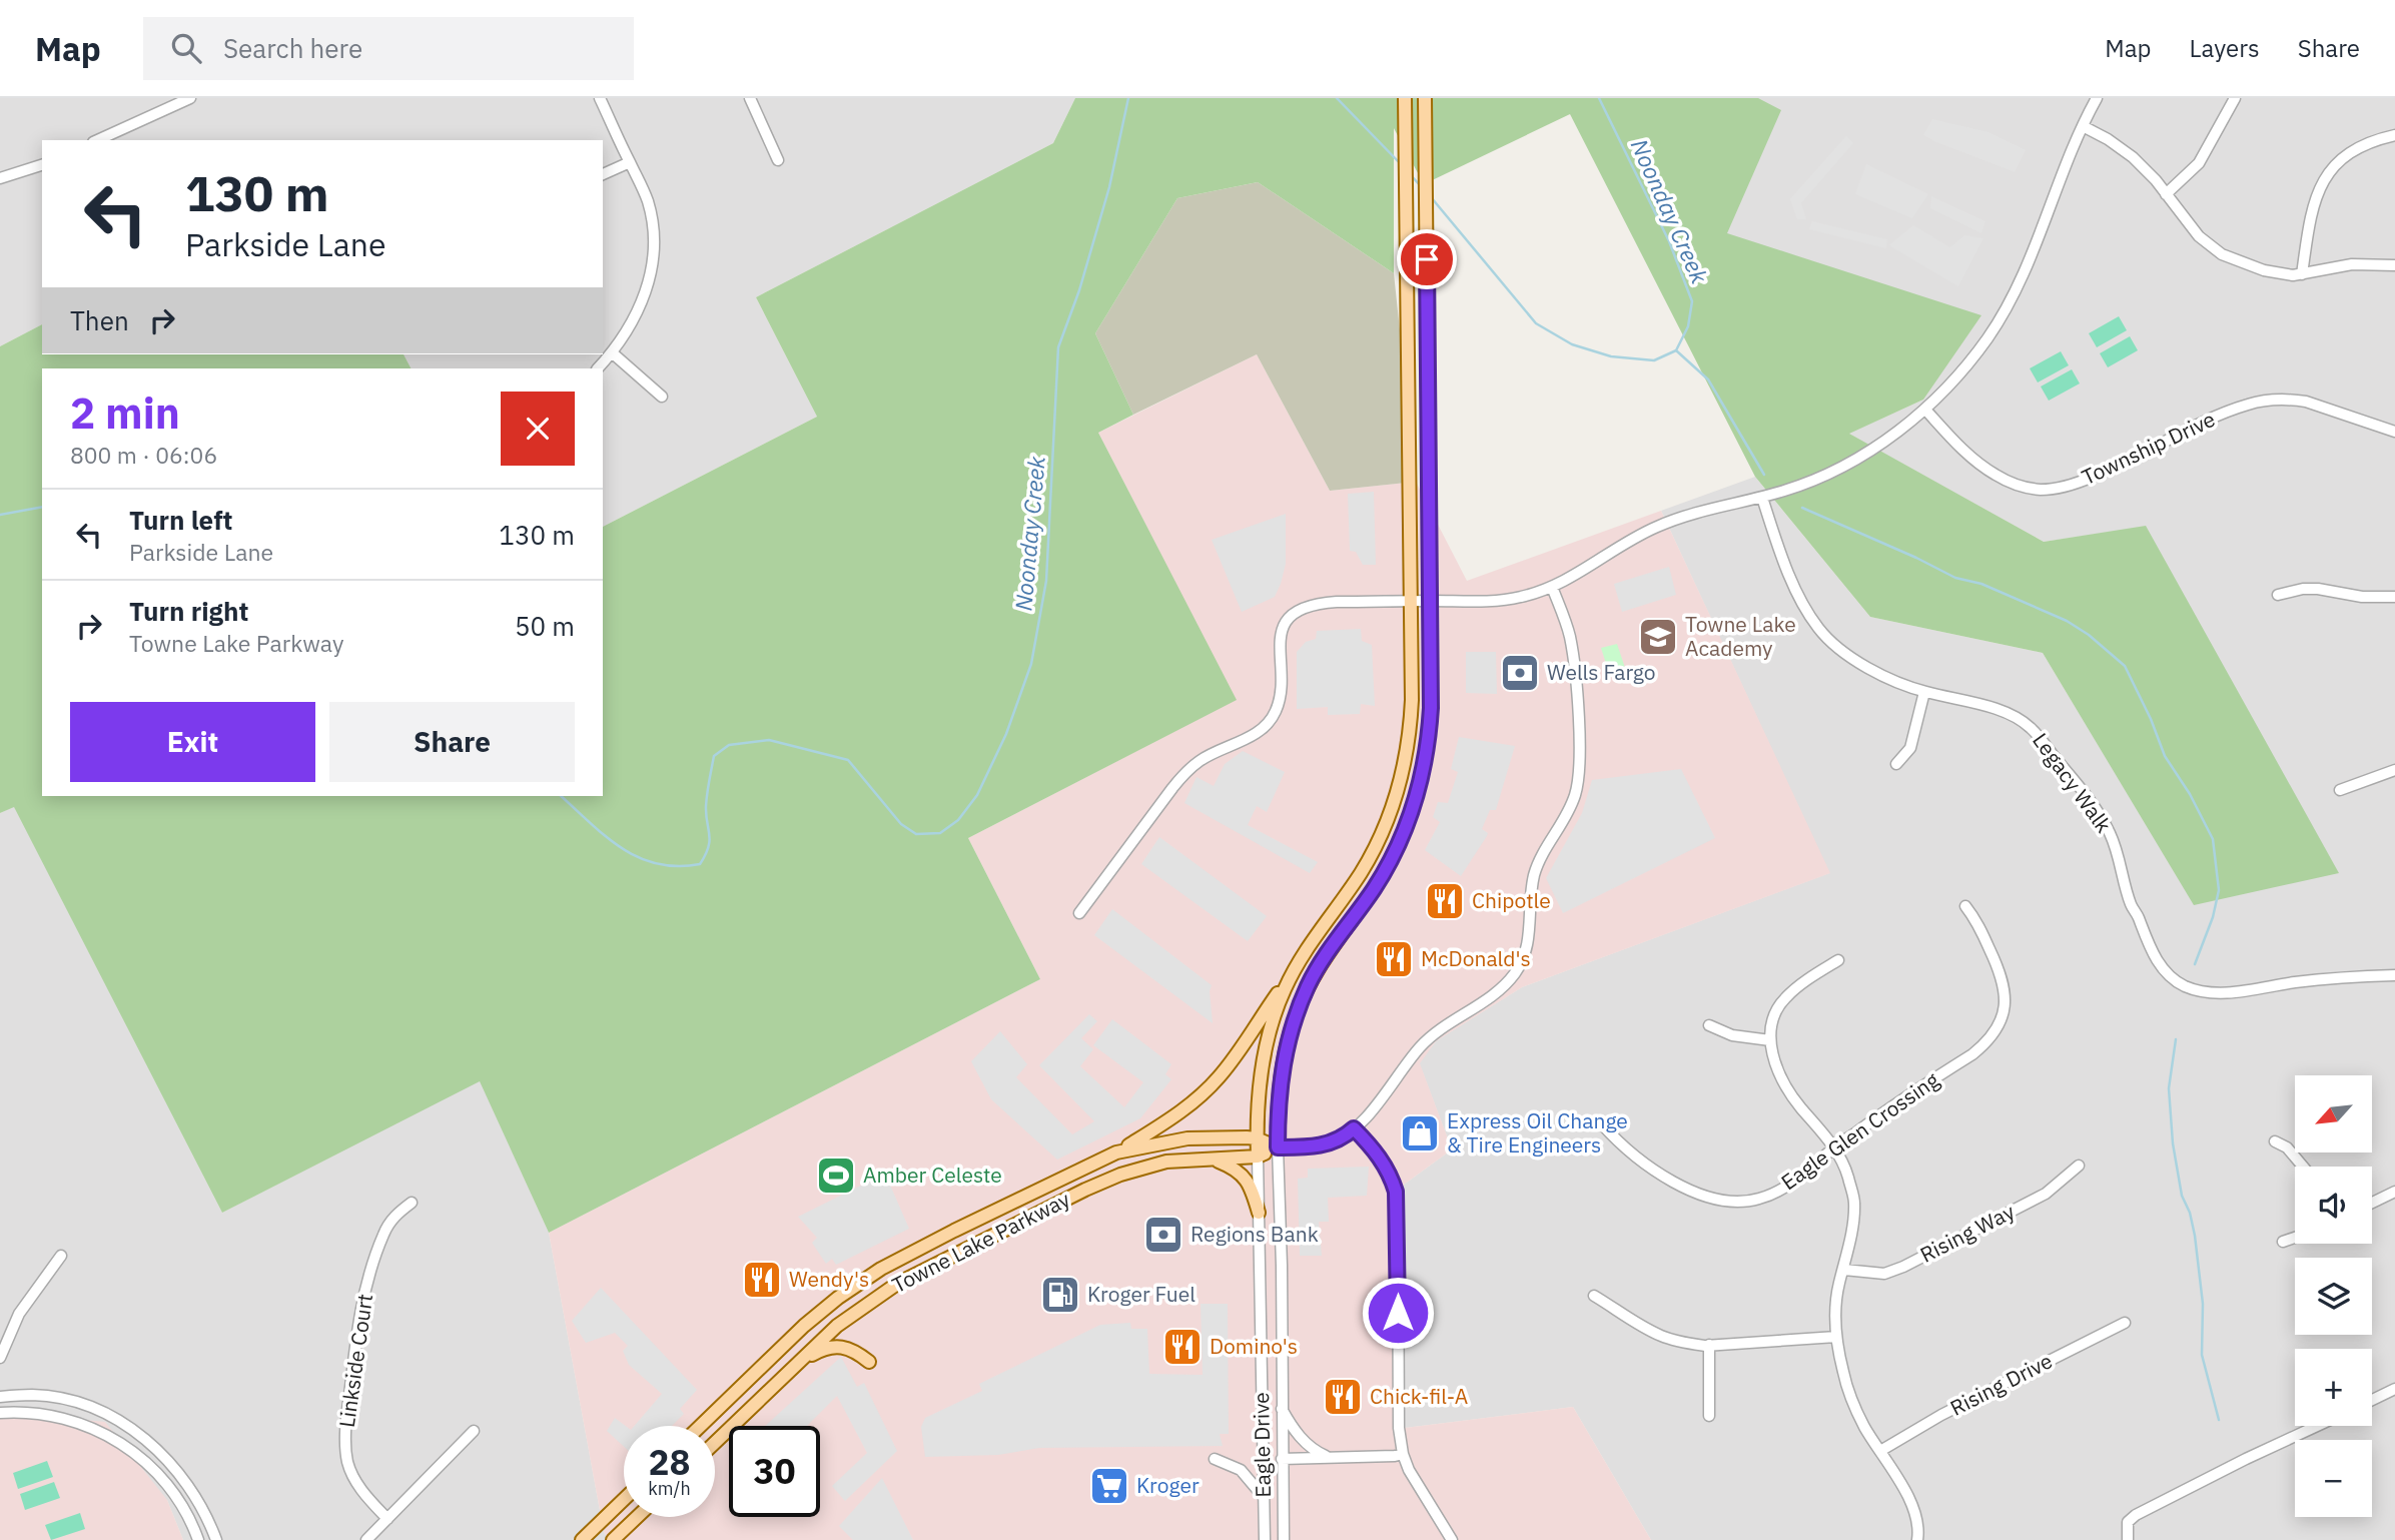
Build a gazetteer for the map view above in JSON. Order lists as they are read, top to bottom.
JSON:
{
  "streets": {
    "main road": ["Towne Lake Parkway", "Eagle Drive"],
    "street": [
      "Township Drive",
      "Legacy Walk",
      "Eagle Glen Crossing",
      "Rising Way",
      "Linkside Court",
      "Rising Drive"
    ]
  },
  "crossings": [
    ["Towne Lake Parkway", "Eagle Drive"]
  ],
  "water": ["Noonday Creek"],
  "places": {
    "school or university": ["Towne Lake Academy"],
    "bank": ["Wells Fargo", "Regions Bank"],
    "restaurant": [
      "Chipotle",
      "McDonald's",
      "Wendy's",
      "Domino's",
      "Chick-fil-A"
    ],
    "shop": ["Express Oil Change & Tire Engineers"],
    "sports": ["Amber Celeste"],
    "fuel station": ["Kroger Fuel"],
    "supermarket": ["Kroger"]
  },
  "north": "bottom left",
  "page": {
    "header": "Map",
    "search": "Search here",
    "nav": ["Map", "Layers", "Share"],
    "turn": ["130 m", "Parkside Lane"],
    "then": "Then",
    "heading": ["2 min", "800 m · 06:06"],
    "list": [
      {
        "name": "Turn left",
        "note": "Parkside Lane",
        "value": "130 m"
      },
      {
        "name": "Turn right",
        "note": "Towne Lake Parkway",
        "value": "50 m"
      }
    ],
    "buttons": ["Exit", "Share"],
    "map_buttons": ["+", "−"],
    "speed": "28 km/h",
    "limit": "30"
  }
}
